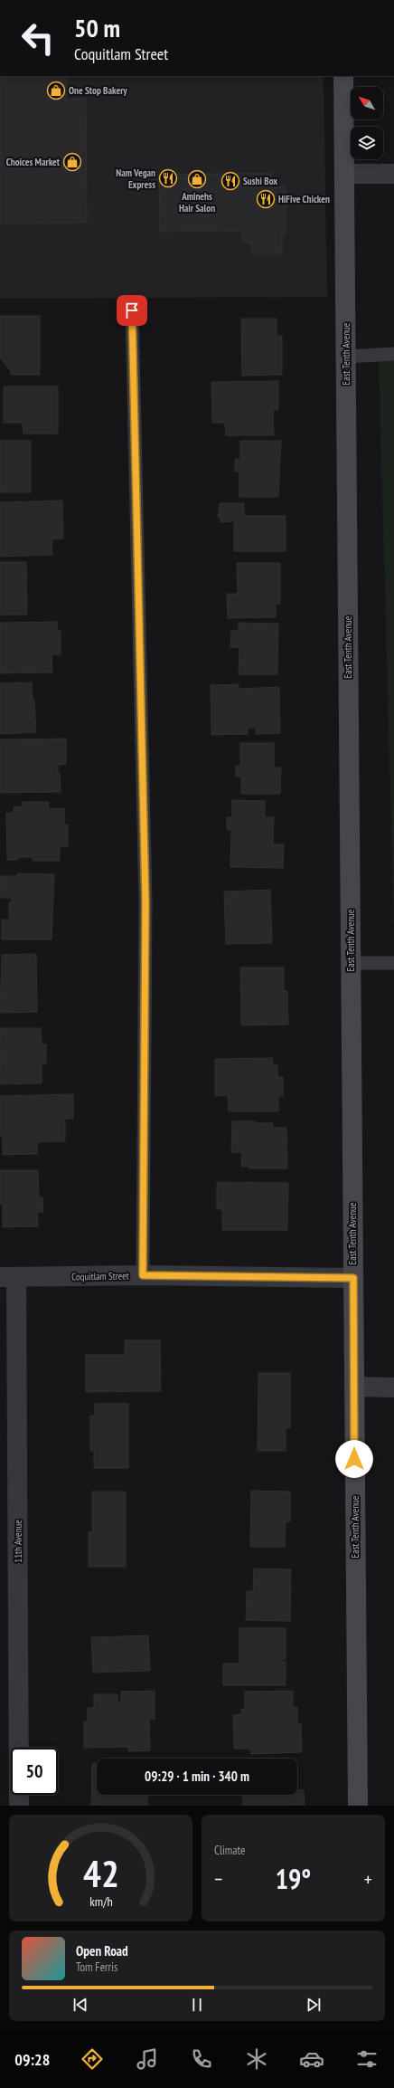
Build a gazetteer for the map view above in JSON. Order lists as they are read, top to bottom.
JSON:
{
  "streets": {
    "main road": ["East Tenth Avenue"],
    "street": ["Coquitlam Street", "11th Avenue"]
  },
  "crossings": [
    ["East Tenth Avenue", "Coquitlam Street"],
    ["Coquitlam Street", "11th Avenue"]
  ],
  "places": {
    "shop": ["One Stop Bakery", "Choices Market", "Aminehs Hair Salon"],
    "restaurant": ["Nam Vegan Express", "Sushi Box", "HiFive Chicken"]
  },
  "north": "top left",
  "page": {
    "turn": ["50 m", "Coquitlam Street"],
    "limit": "50",
    "trip": "09:29 · 1 min · 340 m",
    "tile": "Climate",
    "heat": ["−", "19°", "+"],
    "song": ["Open Road", "Tom Ferris"],
    "tabs": "09:28",
    "gauge": ["42", "km/h"]
  }
}
